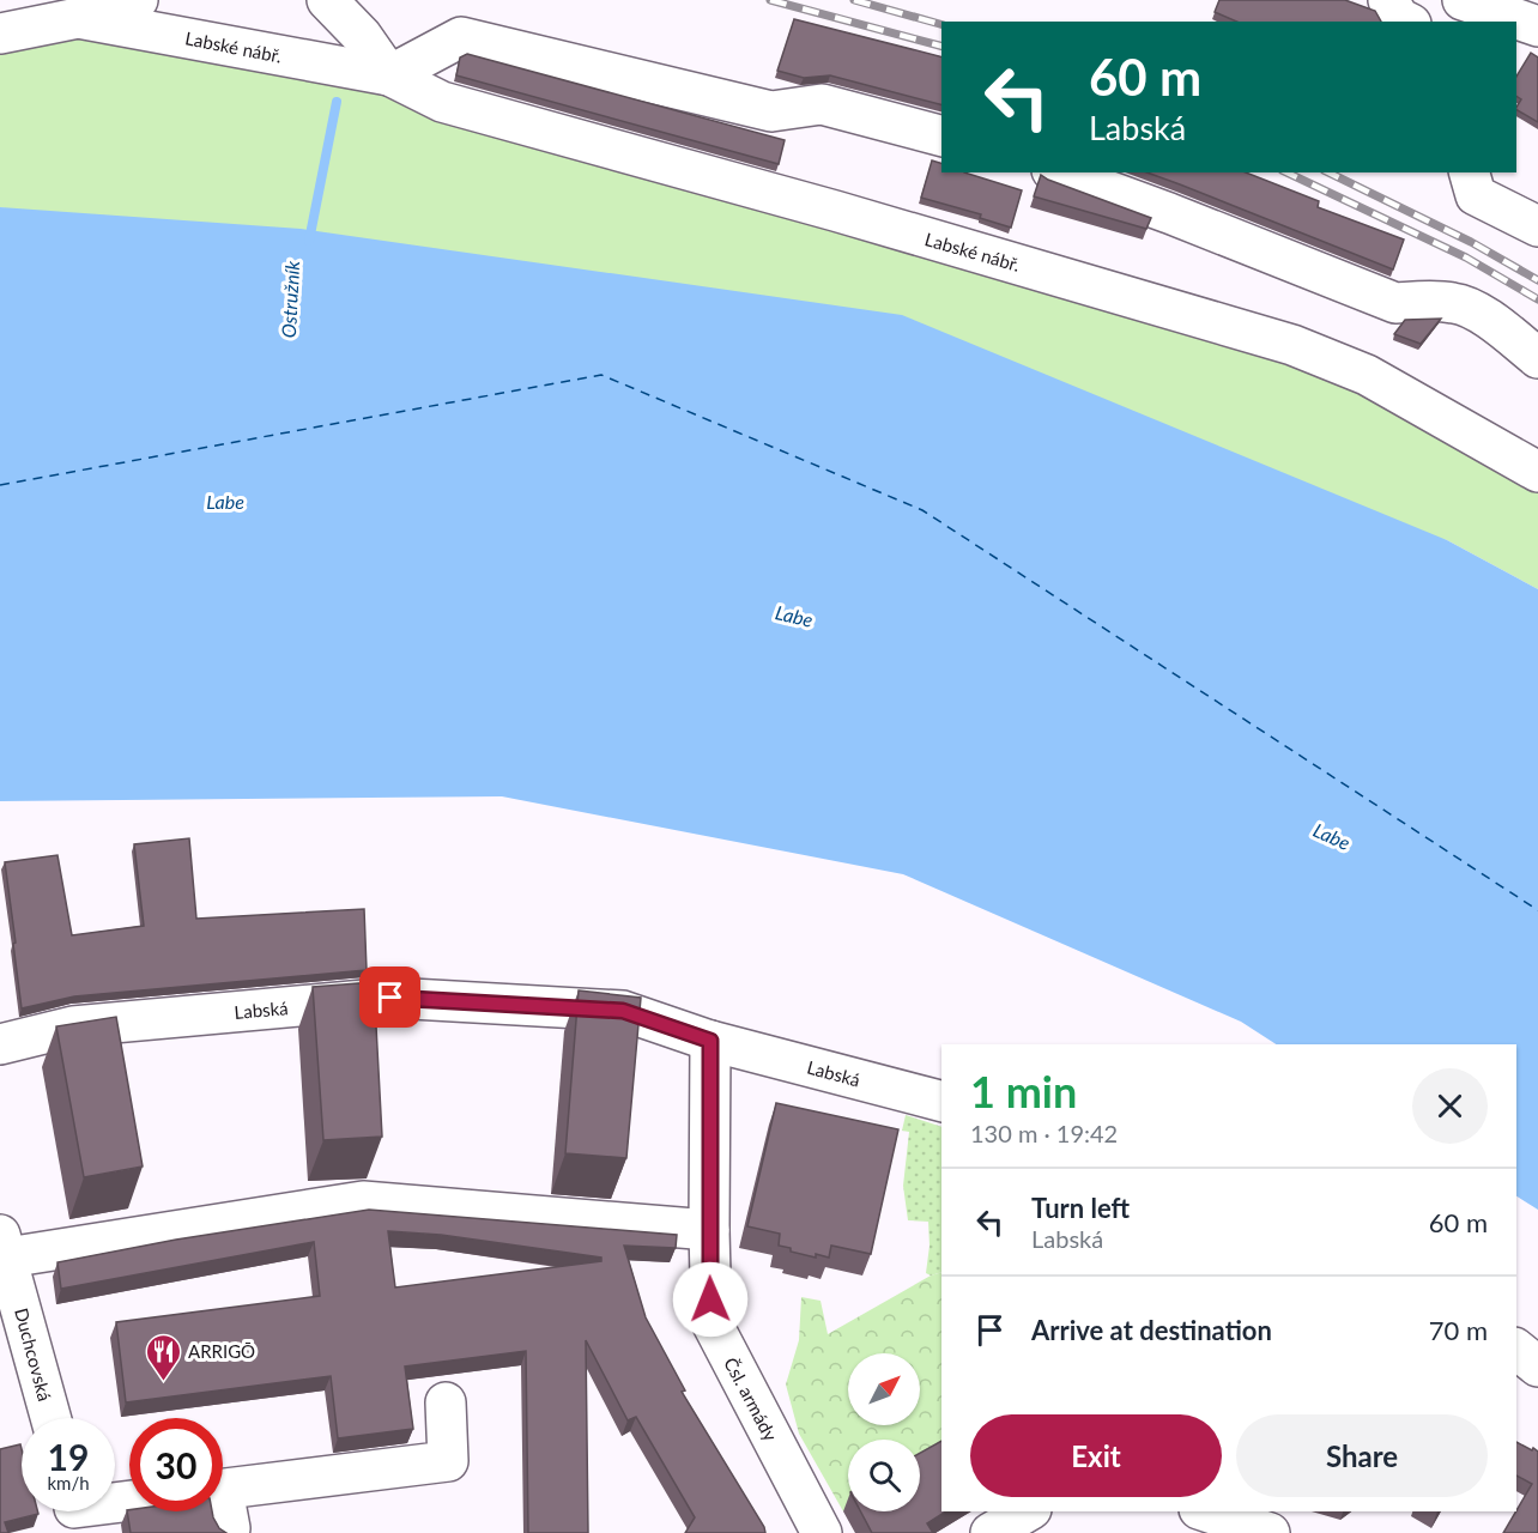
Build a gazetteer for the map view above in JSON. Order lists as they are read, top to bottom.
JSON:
{
  "streets": {
    "street": [
      "Labské nábř.",
      "Labská",
      "Duchcovská",
      "Čsl. armády"
    ]
  },
  "crossings": [
    ["Labská", "Čsl. armády"]
  ],
  "water": ["Ostružník", "Labe"],
  "places": {
    "restaurant": ["ARRIGŌ"]
  },
  "north": "top right",
  "page": {
    "turn": ["60 m", "Labská"],
    "heading": ["1 min", "130 m · 19:42"],
    "list": [
      {
        "name": "Turn left",
        "note": "Labská",
        "value": "60 m"
      },
      {
        "name": "Arrive at destination",
        "value": "70 m"
      }
    ],
    "buttons": ["Exit", "Share"],
    "speed": "19 km/h",
    "limit": "30"
  }
}
